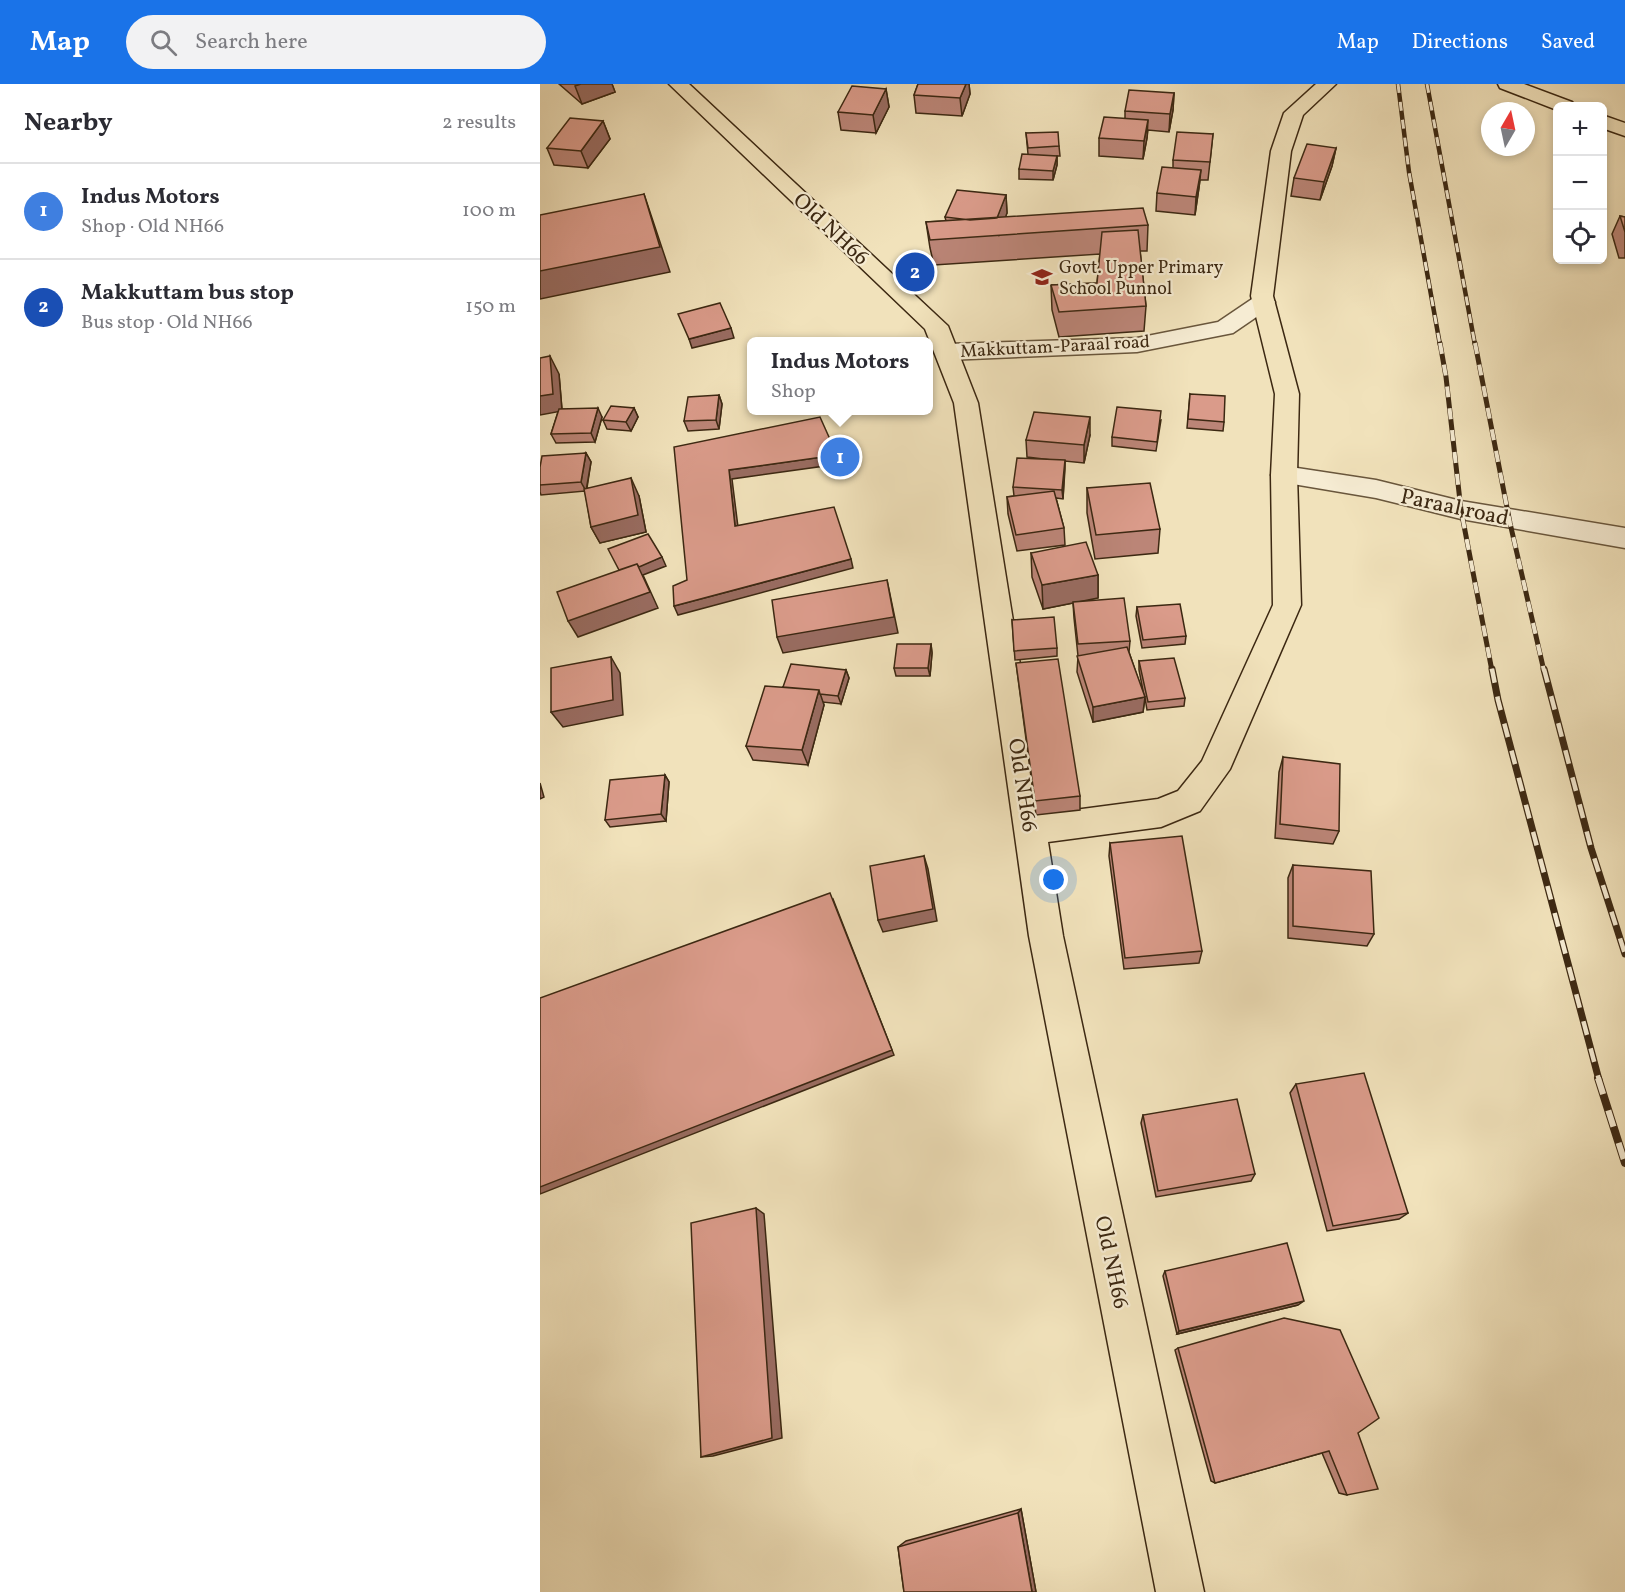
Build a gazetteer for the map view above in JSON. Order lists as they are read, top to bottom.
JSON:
{
  "streets": {
    "main road": ["Old NH66"],
    "street": ["Makkuttam-Paraal road", "Paraal road"]
  },
  "crossings": [
    ["Old NH66", "Makkuttam-Paraal road"]
  ],
  "places": {
    "school or university": ["Govt. Upper Primary School Punnol"]
  },
  "north": "top",
  "page": {
    "header": "Map",
    "search": "Search here",
    "nav": ["Map", "Directions", "Saved"],
    "heading": ["Nearby", "2 results"],
    "map_buttons": ["+", "−"],
    "list": [
      {
        "mark": "1",
        "name": "Indus Motors",
        "note": "Shop · Old NH66",
        "value": "100 m"
      },
      {
        "mark": "2",
        "name": "Makkuttam bus stop",
        "note": "Bus stop · Old NH66",
        "value": "150 m"
      }
    ],
    "pins": ["2", "1"],
    "popup": ["Indus Motors", "Shop"]
  }
}
